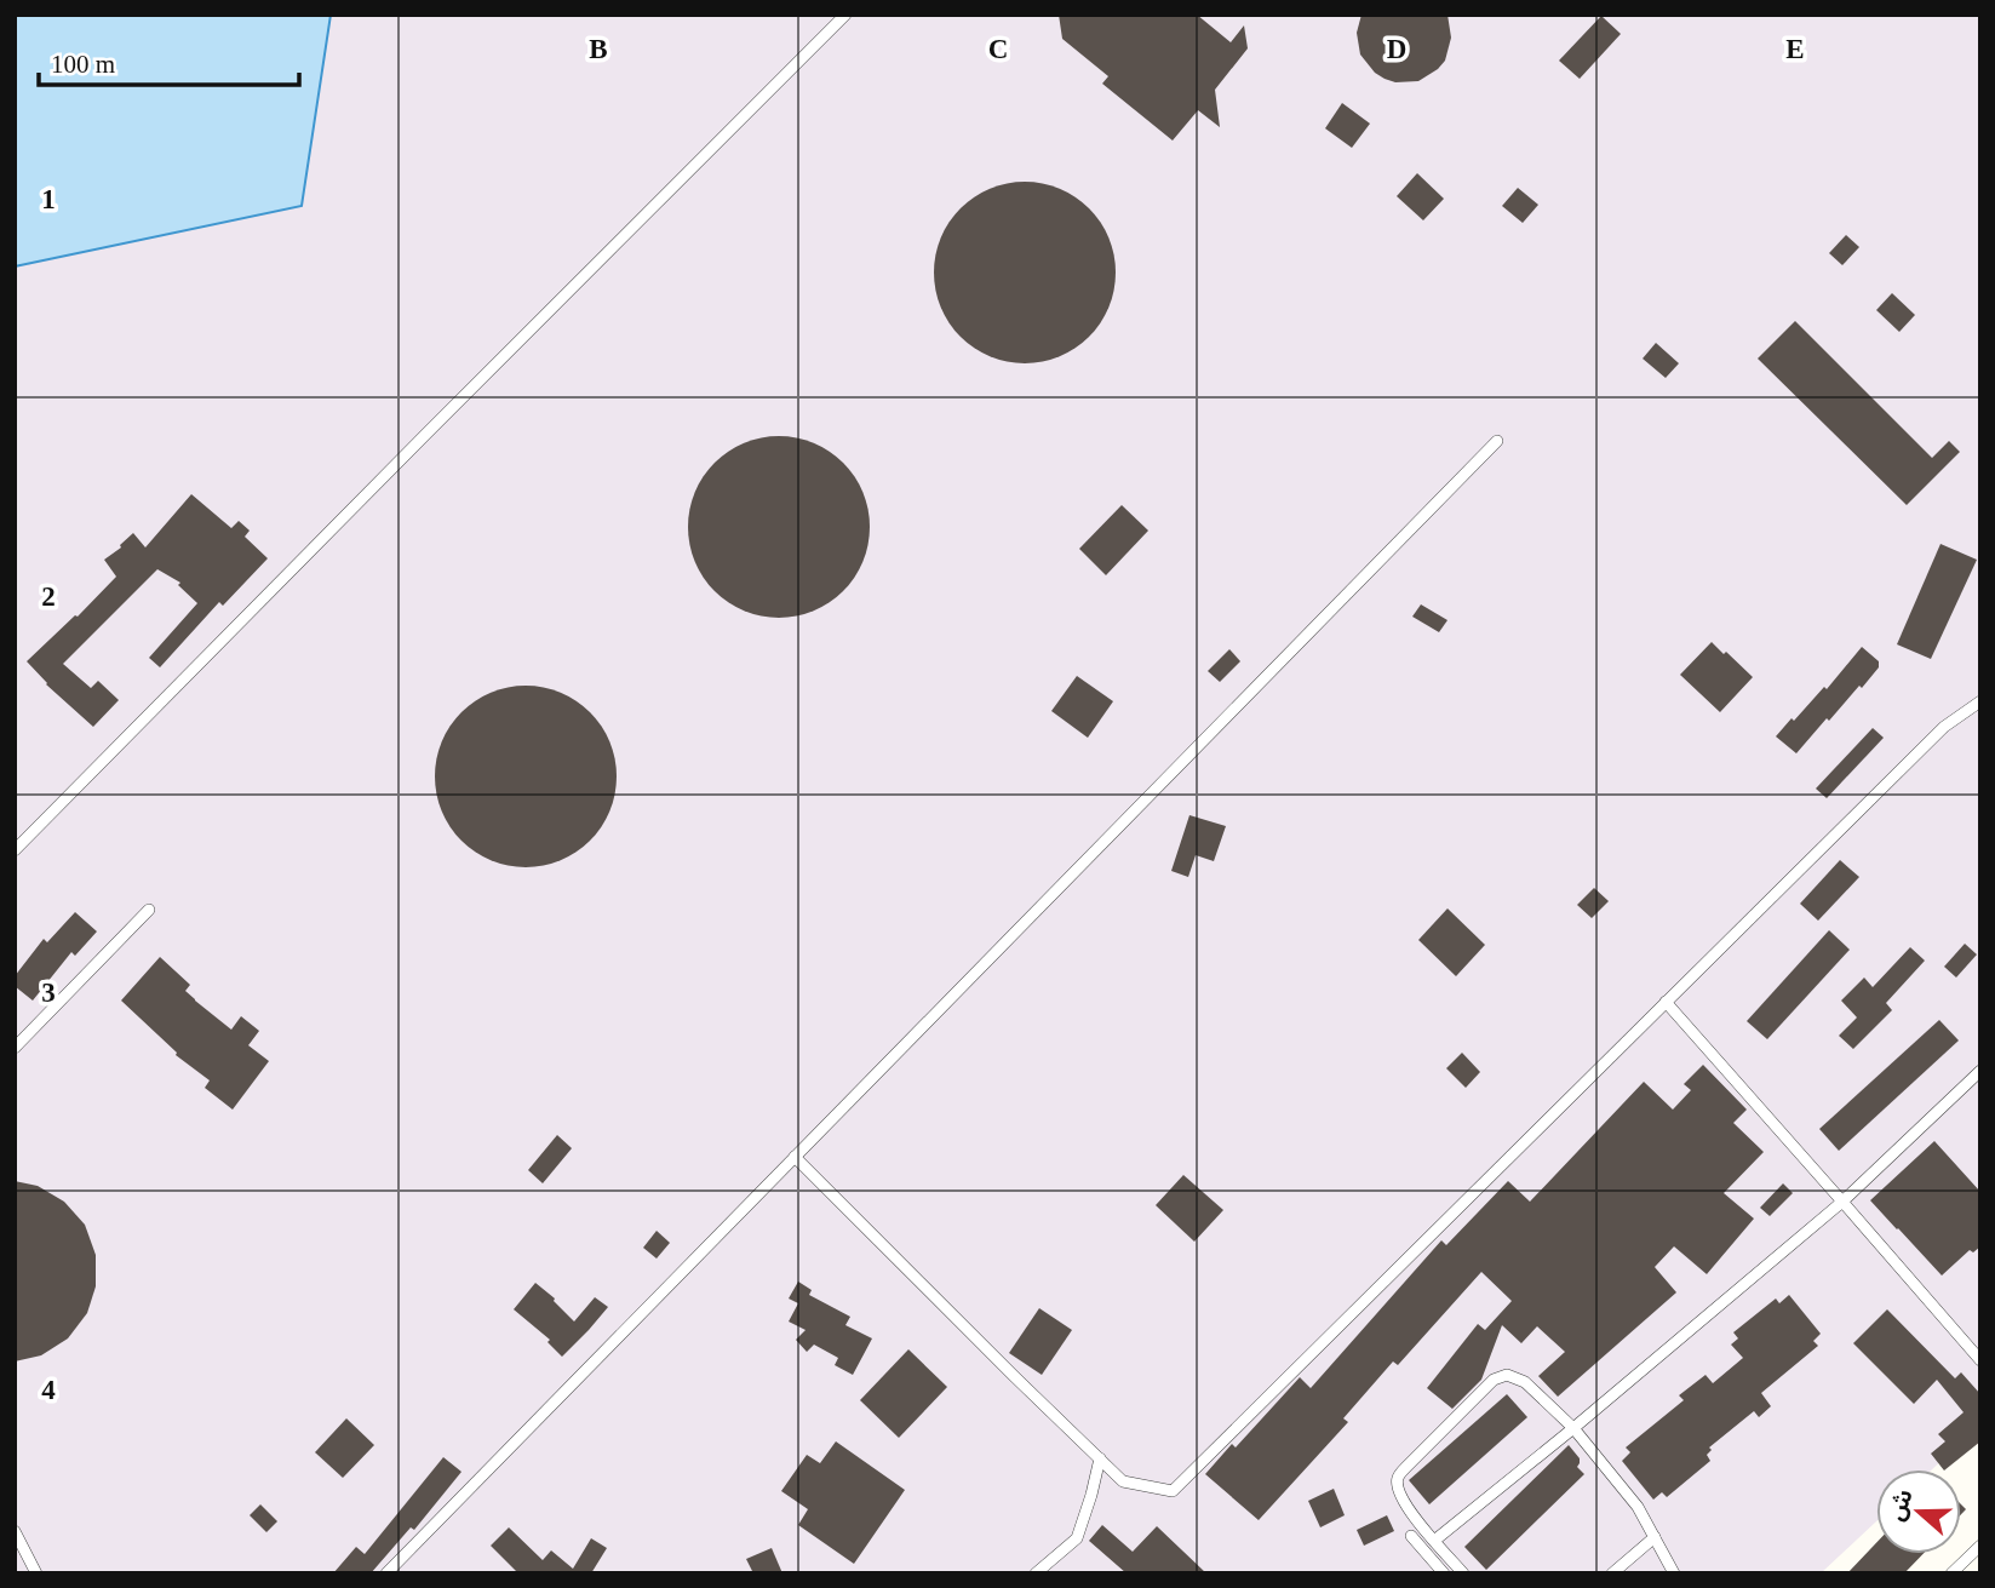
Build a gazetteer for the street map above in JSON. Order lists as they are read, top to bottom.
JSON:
{
  "scale_bar": "100 m",
  "north": "left",
  "grid": {
    "columns": [
      "B",
      "C",
      "D",
      "E"
    ],
    "rows": [
      "1",
      "2",
      "3",
      "4"
    ]
  }
}
